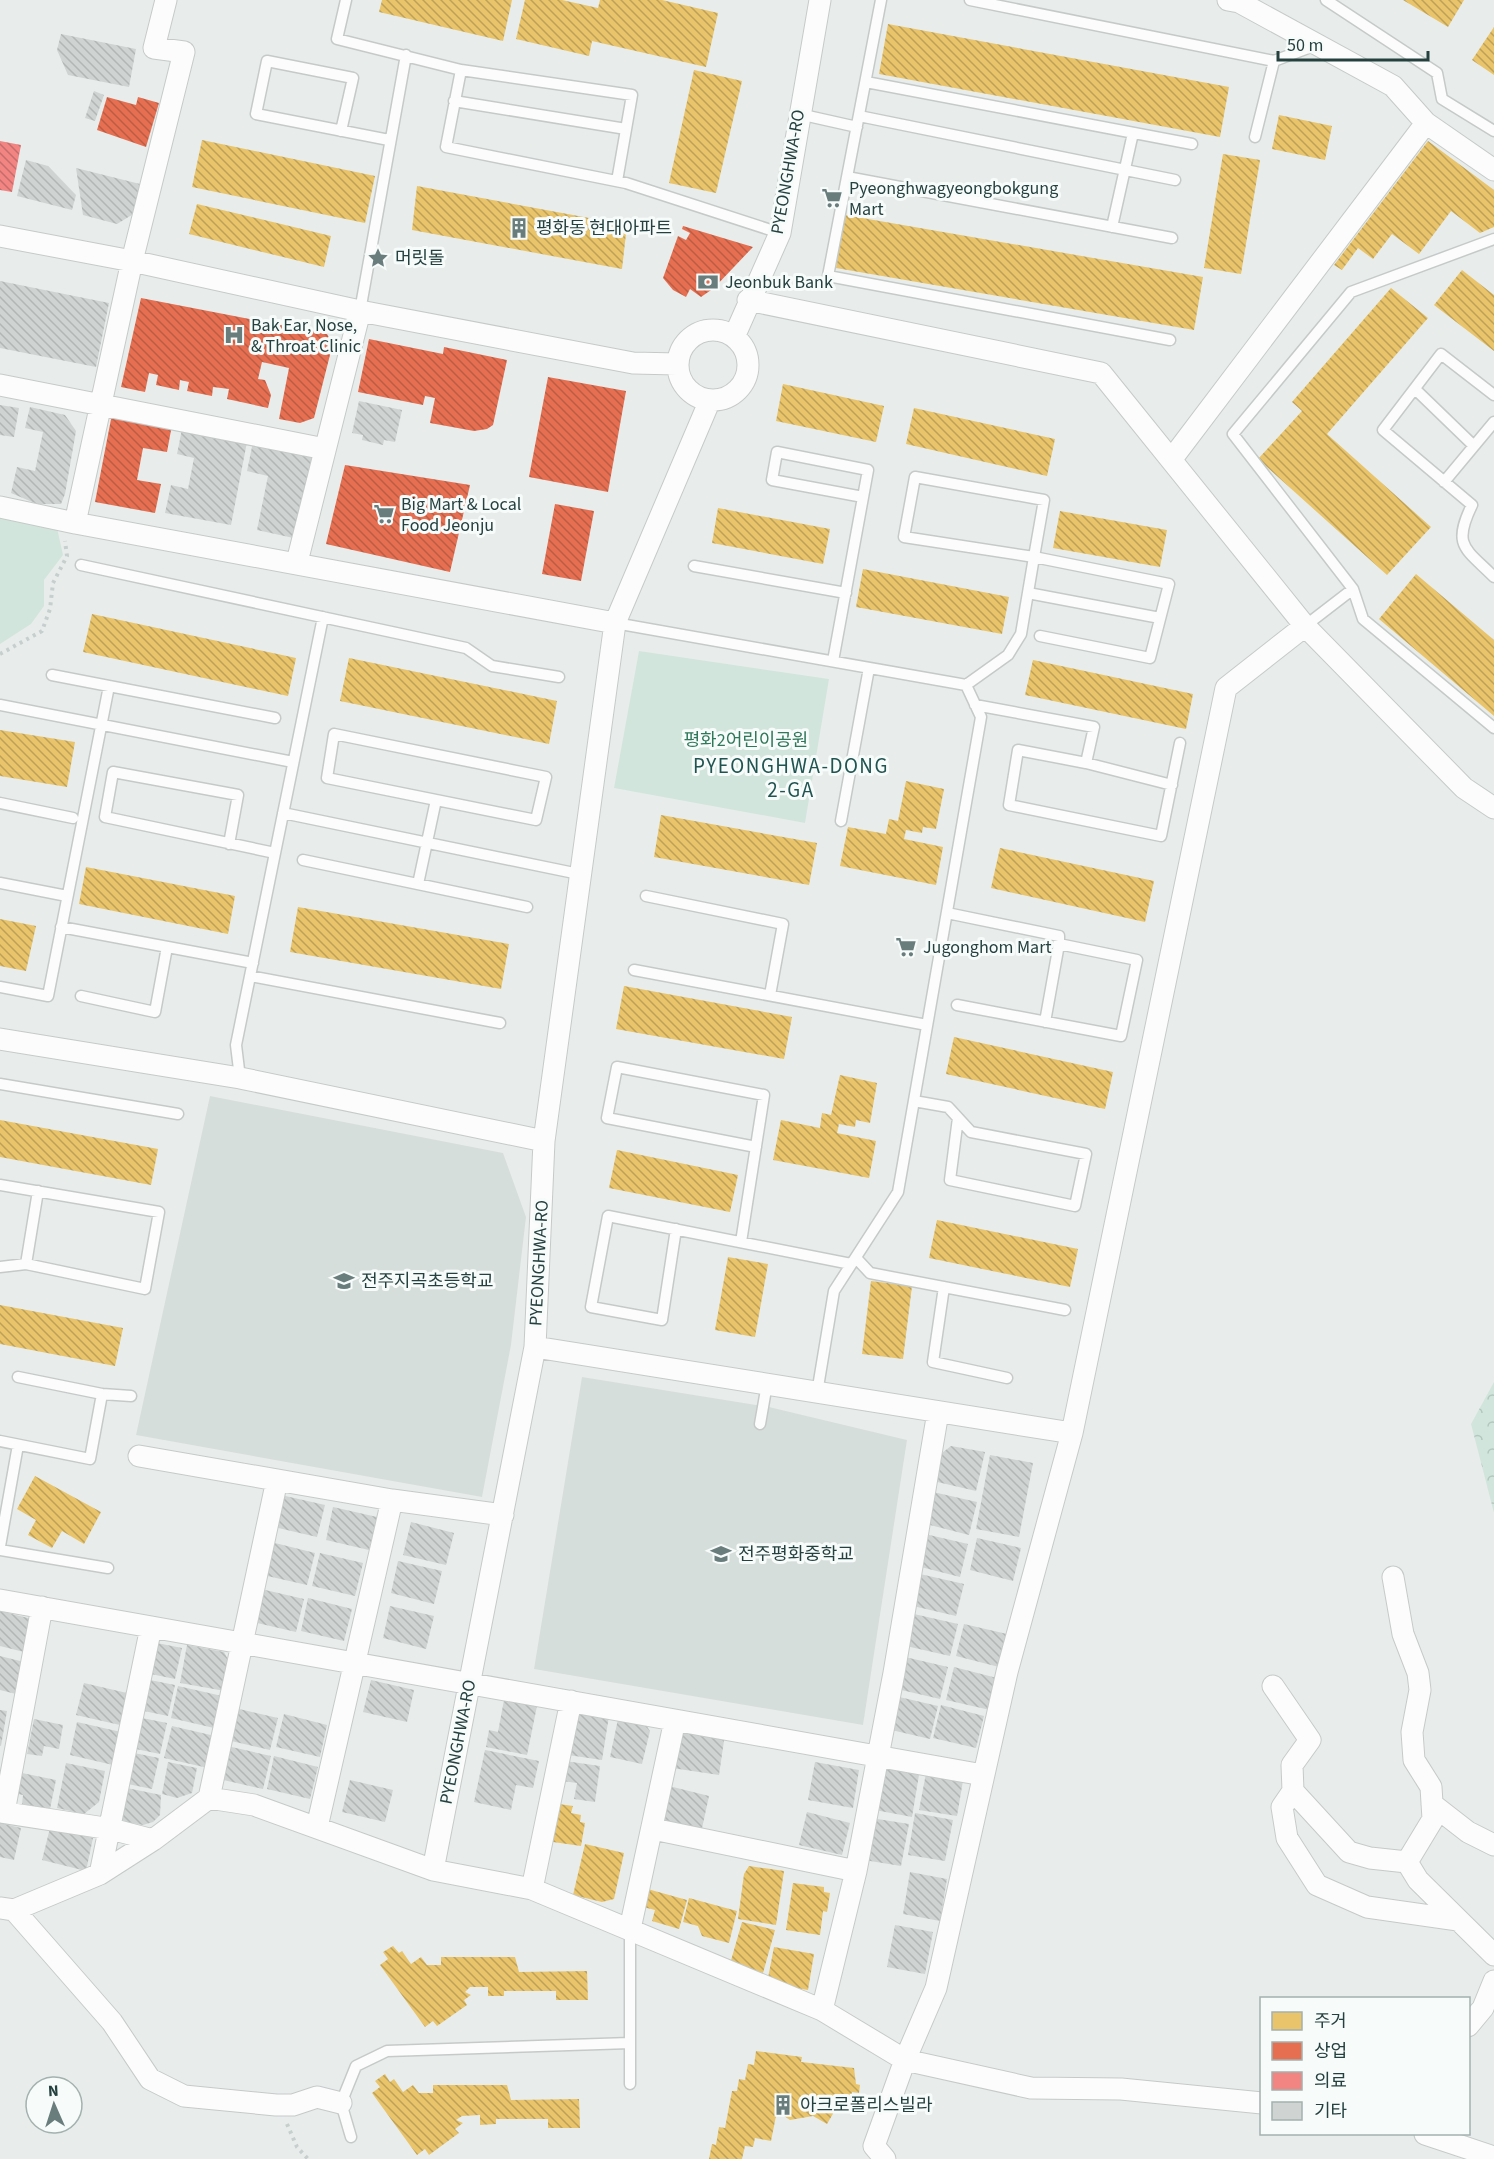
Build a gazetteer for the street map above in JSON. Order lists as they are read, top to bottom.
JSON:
{
  "streets": {
    "street": ["PYEONGHWA-RO"]
  },
  "districts": ["PYEONGHWA-DONG 2-GA"],
  "parks": ["평화2어린이공원"],
  "places": {
    "supermarket": ["Pyeonghwagyeongbokgung Mart", "Big Mart & Local Food Jeonju", "Jugonghom Mart"],
    "building": ["평화동 현대아파트", "아크로폴리스빌라"],
    "place": ["머릿돌"],
    "bank": ["Jeonbuk Bank"],
    "hospital": ["Bak Ear, Nose, & Throat Clinic"],
    "school or university": ["전주지곡초등학교", "전주평화중학교"]
  },
  "legend": [
    "주거",
    "상업",
    "의료",
    "기타"
  ],
  "scale_bar": "50 m",
  "north": "top"
}
